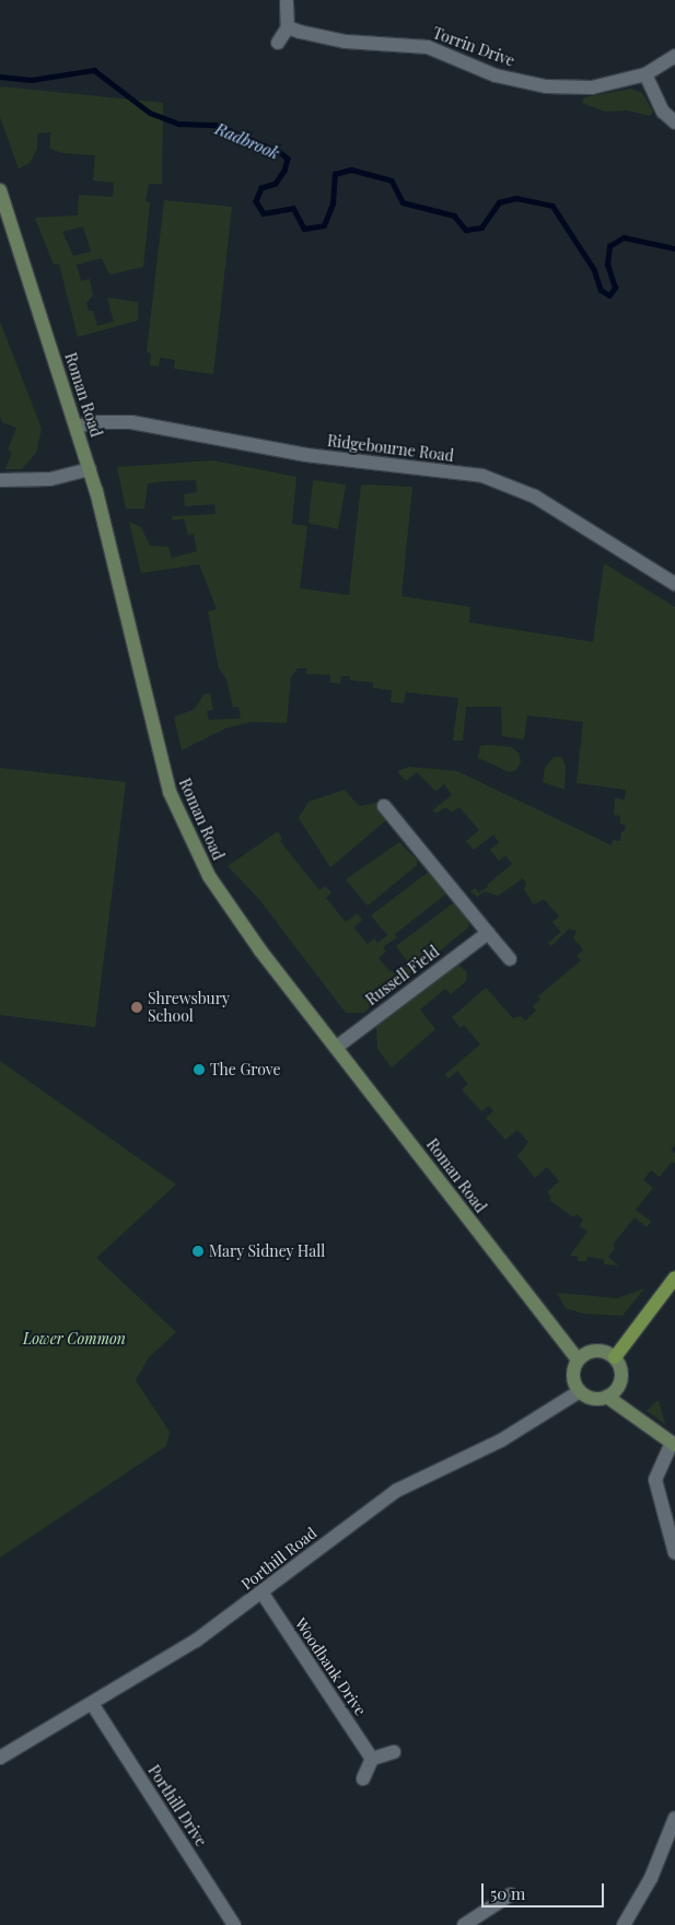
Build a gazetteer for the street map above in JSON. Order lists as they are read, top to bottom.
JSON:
{
  "streets": {
    "main road": ["Roman Road"],
    "street": [
      "Torrin Drive",
      "Ridgebourne Road",
      "Russell Field",
      "Porthill Road",
      "Woodbank Drive",
      "Porthill Drive"
    ]
  },
  "crossings": [
    ["Roman Road", "Ridgebourne Road"],
    ["Roman Road", "Russell Field"],
    ["Roman Road", "Porthill Road"],
    ["Porthill Road", "Woodbank Drive"],
    ["Porthill Road", "Porthill Drive"]
  ],
  "water": ["Radbrook"],
  "parks": ["Lower Common"],
  "places": ["Shrewsbury School", "The Grove", "Mary Sidney Hall"],
  "scale_bar": "50 m"
}
